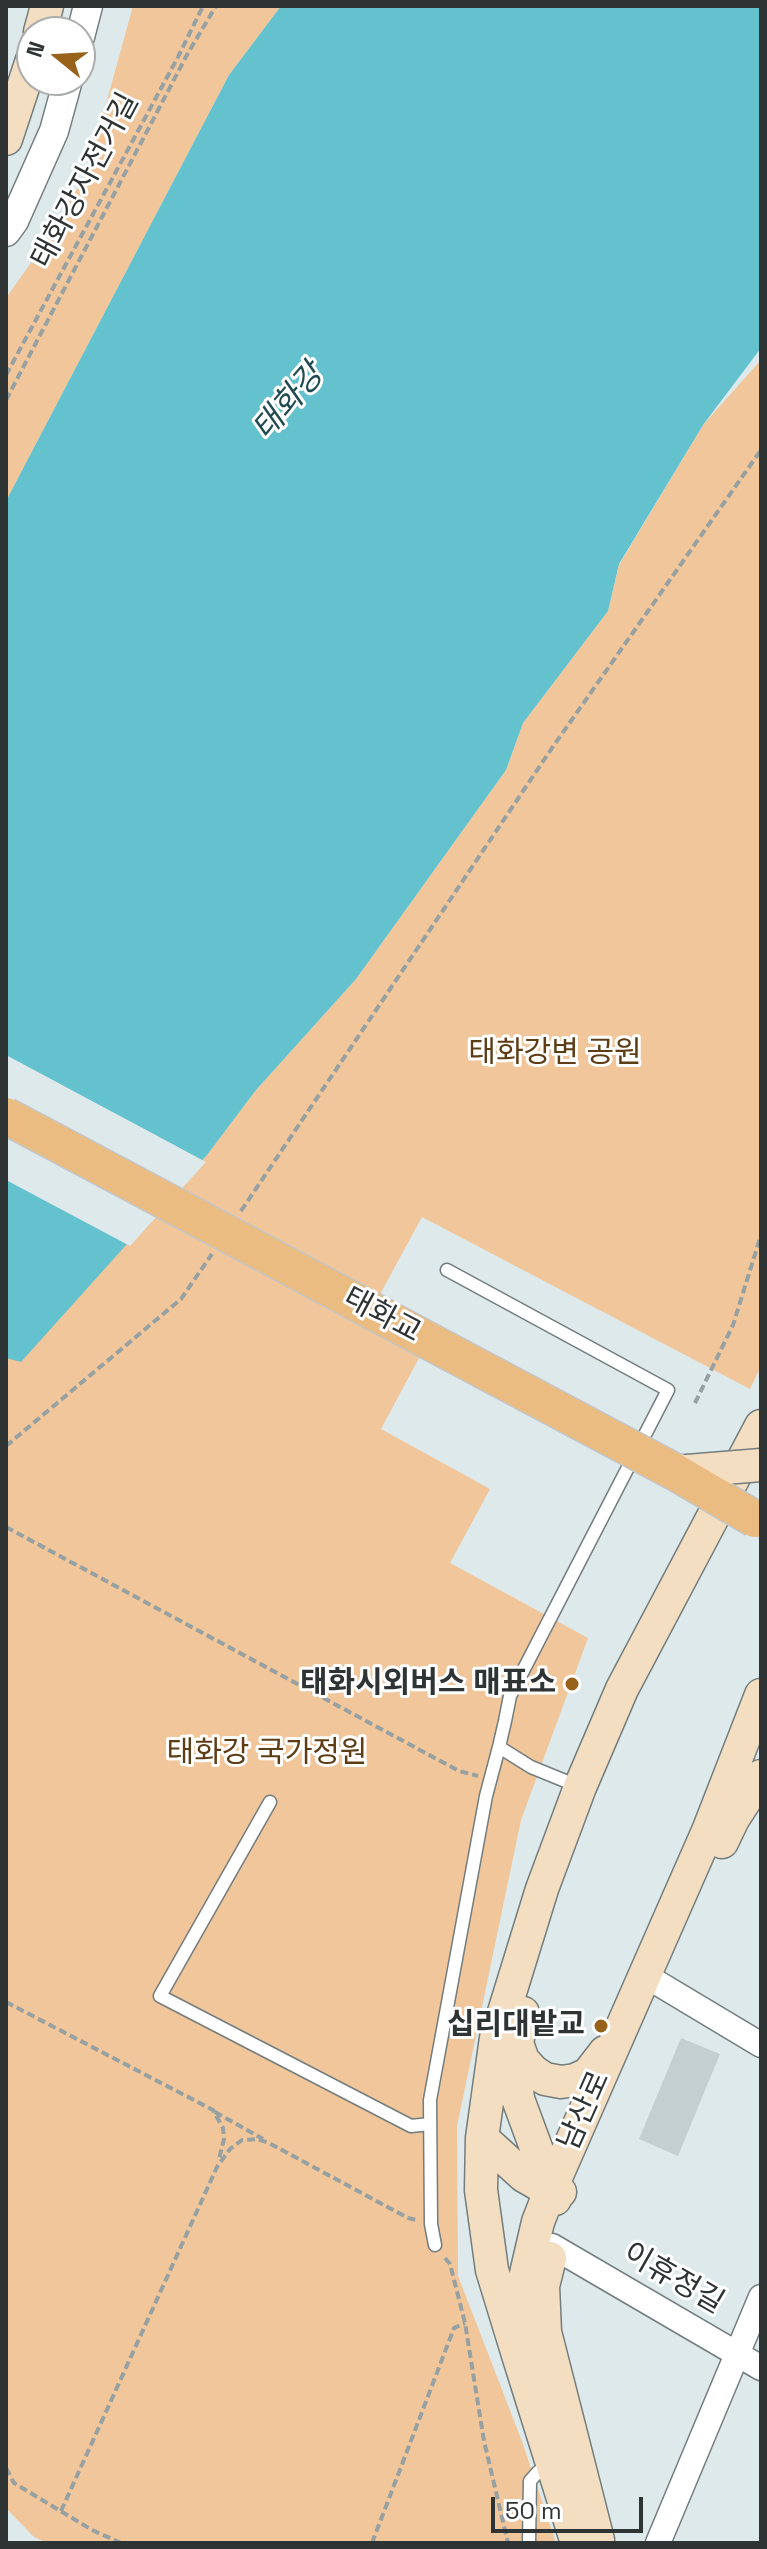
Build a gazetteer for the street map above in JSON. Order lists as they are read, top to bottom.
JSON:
{
  "streets": {
    "main road": ["태화교", "남산로"],
    "street": ["이휴정길"],
    "path": ["태화강자전거길"]
  },
  "water": ["태화강"],
  "parks": ["태화강변 공원", "태화강 국가정원"],
  "places": ["태화시외버스 매표소", "십리대밭교"],
  "scale_bar": "50 m",
  "north": "left"
}
